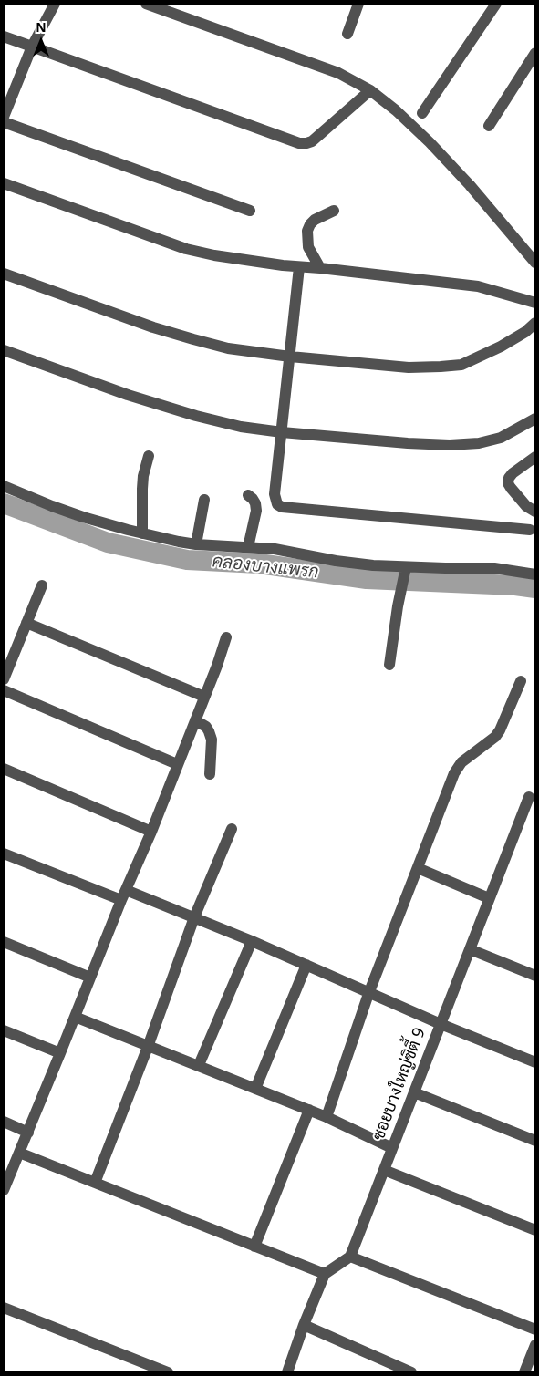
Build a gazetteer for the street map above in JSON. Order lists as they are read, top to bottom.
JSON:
{
  "streets": {
    "street": ["ซอยบางใหญ่ซิตี้ 9"]
  },
  "water": ["คลองบางแพรก"],
  "north": "top"
}
